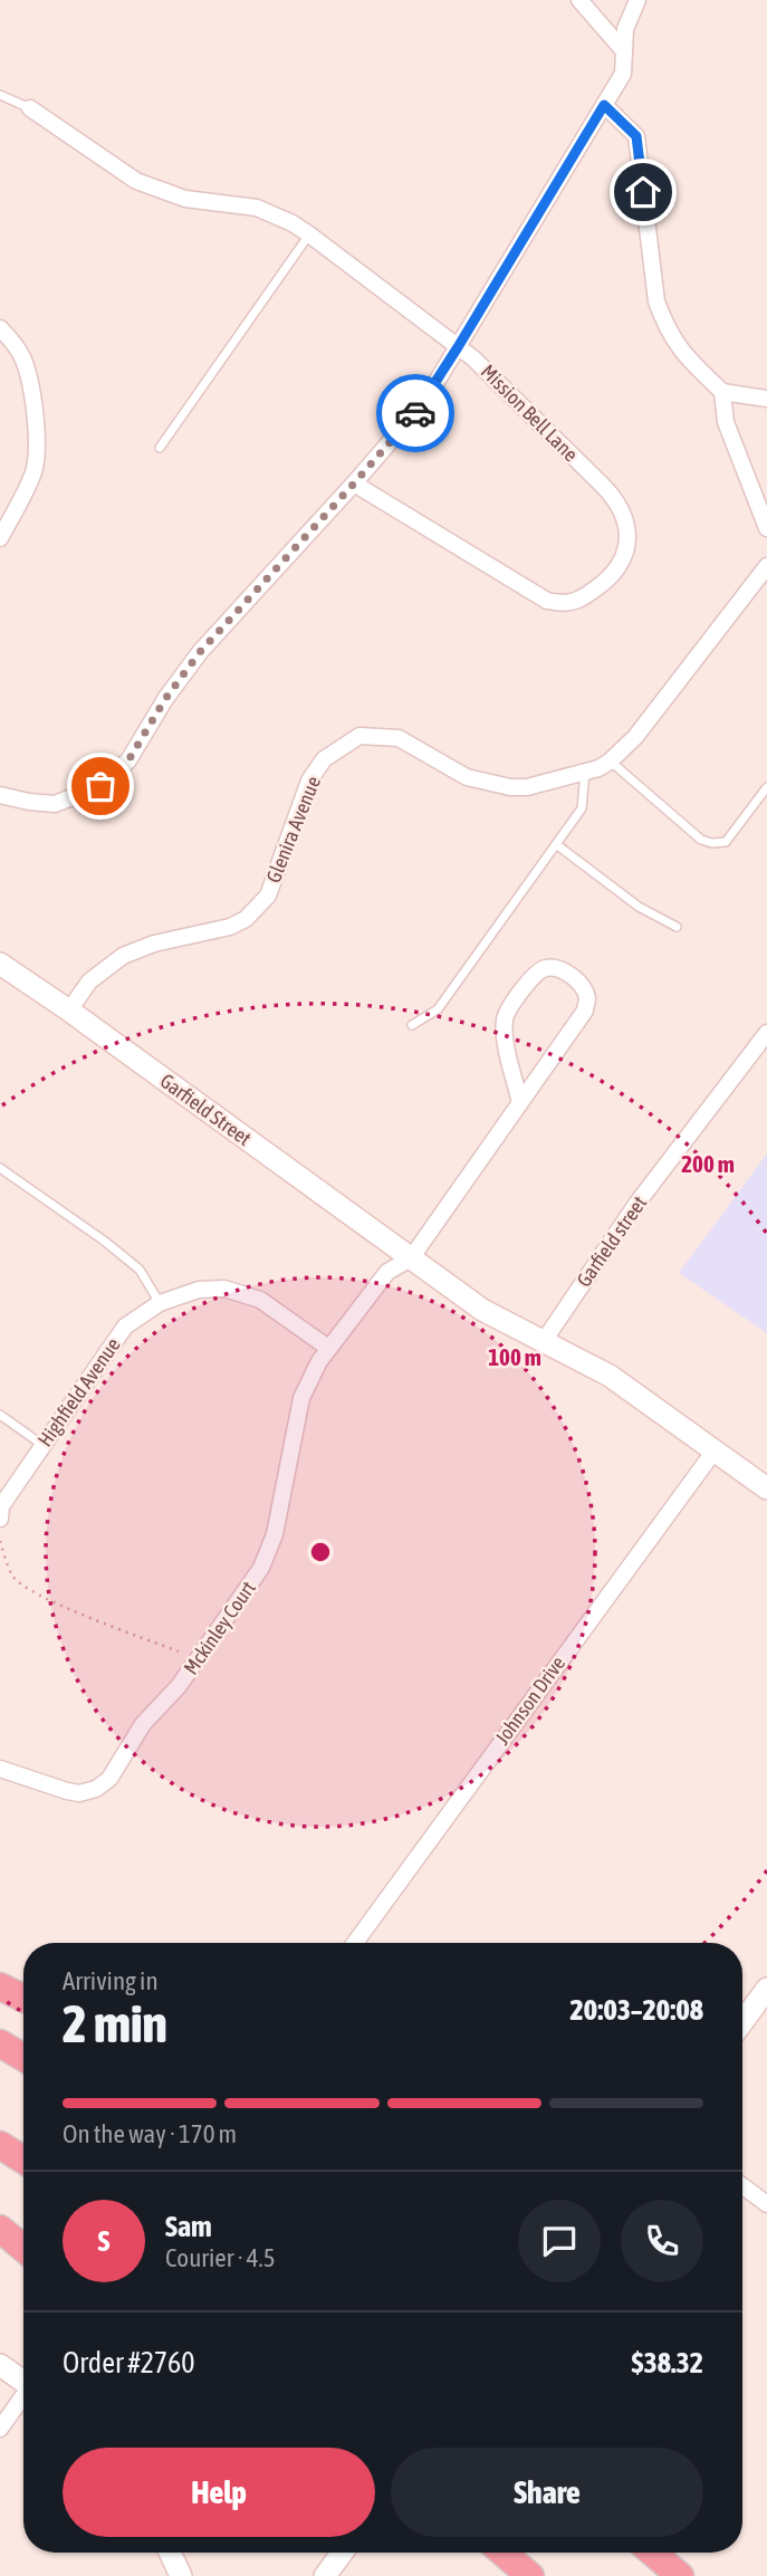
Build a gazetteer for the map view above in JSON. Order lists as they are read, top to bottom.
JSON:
{
  "streets": {
    "street": [
      "Mission Bell Lane",
      "Glenira Avenue",
      "Garfield Street",
      "Garfield street",
      "Highfield Avenue",
      "Mckinley Court",
      "Johnson Drive"
    ]
  },
  "crossings": [
    ["Glenira Avenue", "Garfield Street"],
    ["Garfield Street", "Garfield street"],
    ["Garfield Street", "Johnson Drive"],
    ["Highfield Avenue", "Mckinley Court"]
  ],
  "page": {
    "heading": ["2 min", "Arriving in", "20:03–20:08"],
    "panel": [
      "Sam",
      "Courier · 4.5",
      "Order #2760",
      "$38.32"
    ],
    "bar": "On the way · 170 m",
    "round": "S",
    "buttons": ["Help", "Share"]
  },
  "rings": ["200 m", "100 m"]
}
